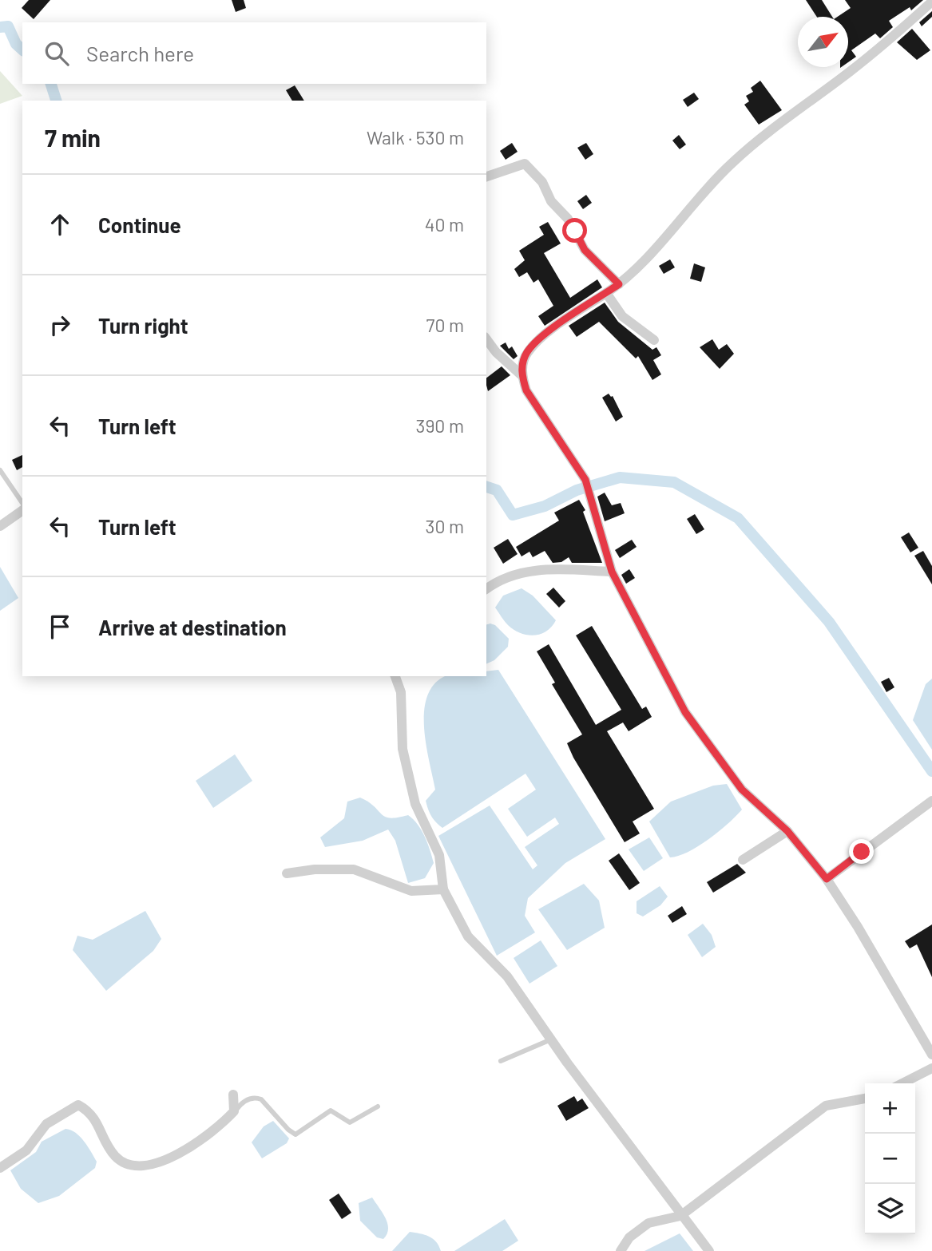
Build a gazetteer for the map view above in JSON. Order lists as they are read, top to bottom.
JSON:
{
  "north": "top right",
  "page": {
    "search": "Search here",
    "heading": ["7 min", "Walk · 530 m"],
    "list": [
      ["Continue", "40 m"],
      ["Turn right", "70 m"],
      ["Turn left", "390 m"],
      ["Turn left", "30 m"],
      "Arrive at destination"
    ],
    "map_buttons": ["+", "−"]
  }
}
